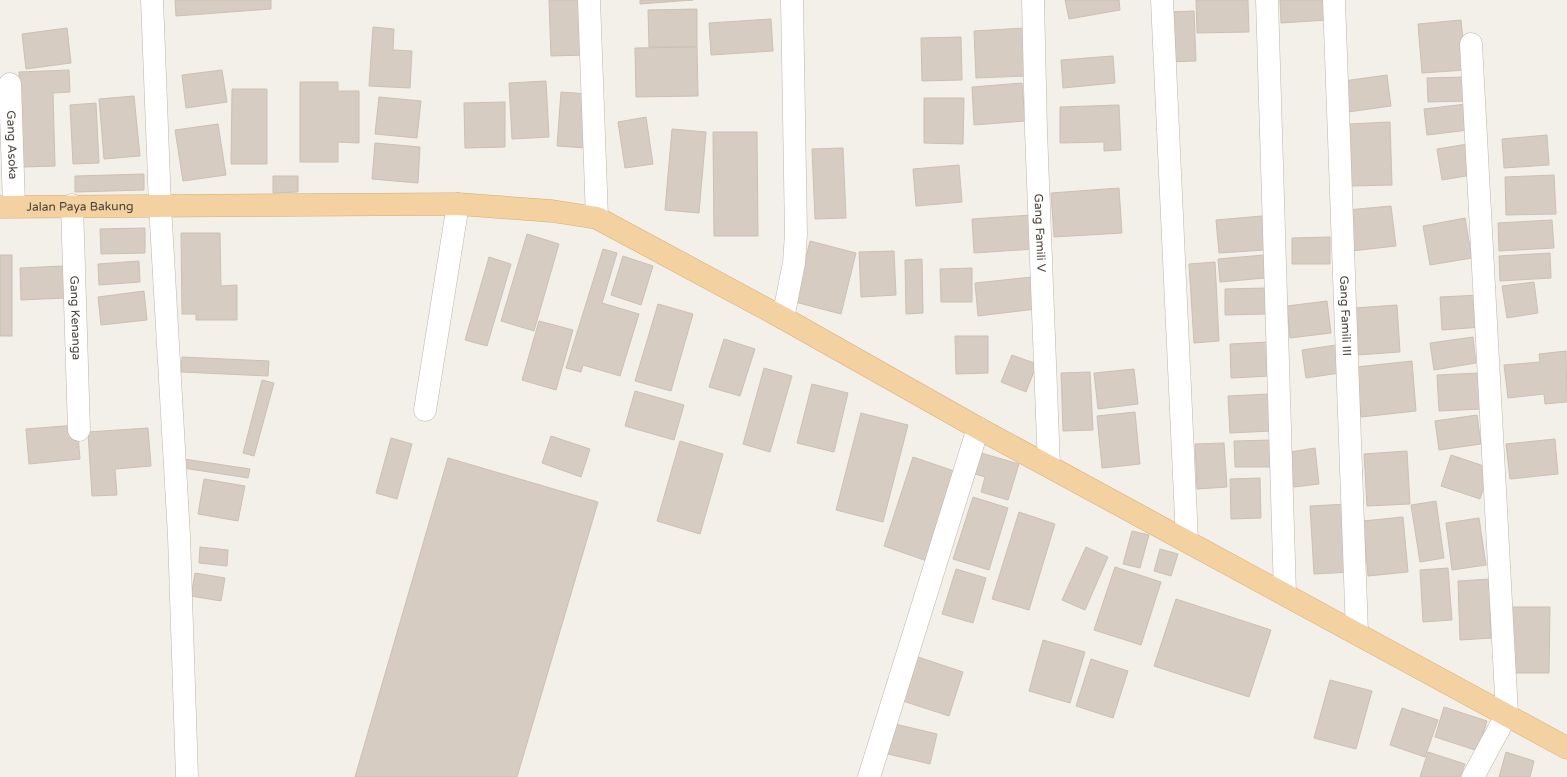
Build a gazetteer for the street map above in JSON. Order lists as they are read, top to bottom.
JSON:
{
  "streets": {
    "main road": ["Jalan Paya Bakung"],
    "street": [
      "Gang Asoka",
      "Gang Famili V",
      "Gang Famili III",
      "Gang Kenanga"
    ]
  },
  "crossings": [
    ["Gang Asoka", "Jalan Paya Bakung"],
    ["Jalan Paya Bakung", "Gang Famili V"],
    ["Jalan Paya Bakung", "Gang Famili III"],
    ["Jalan Paya Bakung", "Gang Kenanga"]
  ]
}
